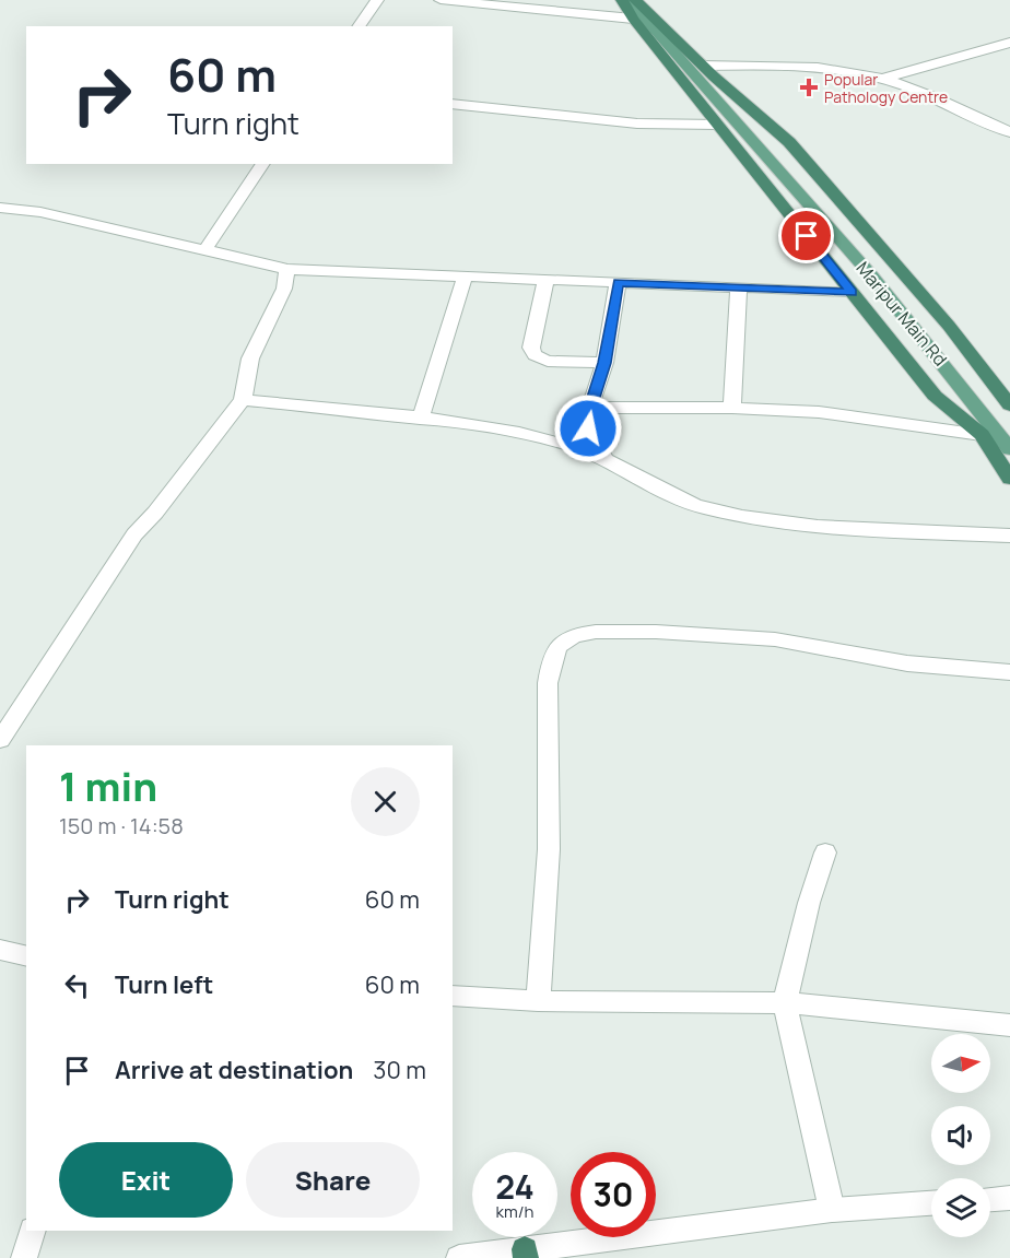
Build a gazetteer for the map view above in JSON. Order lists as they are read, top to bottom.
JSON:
{
  "streets": {
    "main road": ["Maripur Main Rd"]
  },
  "places": {
    "health": ["Popular Pathology Centre"]
  },
  "north": "right",
  "page": {
    "turn": ["60 m", "Turn right"],
    "heading": ["1 min", "150 m · 14:58"],
    "list": [
      {
        "name": "Turn right",
        "value": "60 m"
      },
      {
        "name": "Turn left",
        "value": "60 m"
      },
      {
        "name": "Arrive at destination",
        "value": "30 m"
      }
    ],
    "buttons": ["Exit", "Share"],
    "speed": "24 km/h",
    "limit": "30"
  }
}
